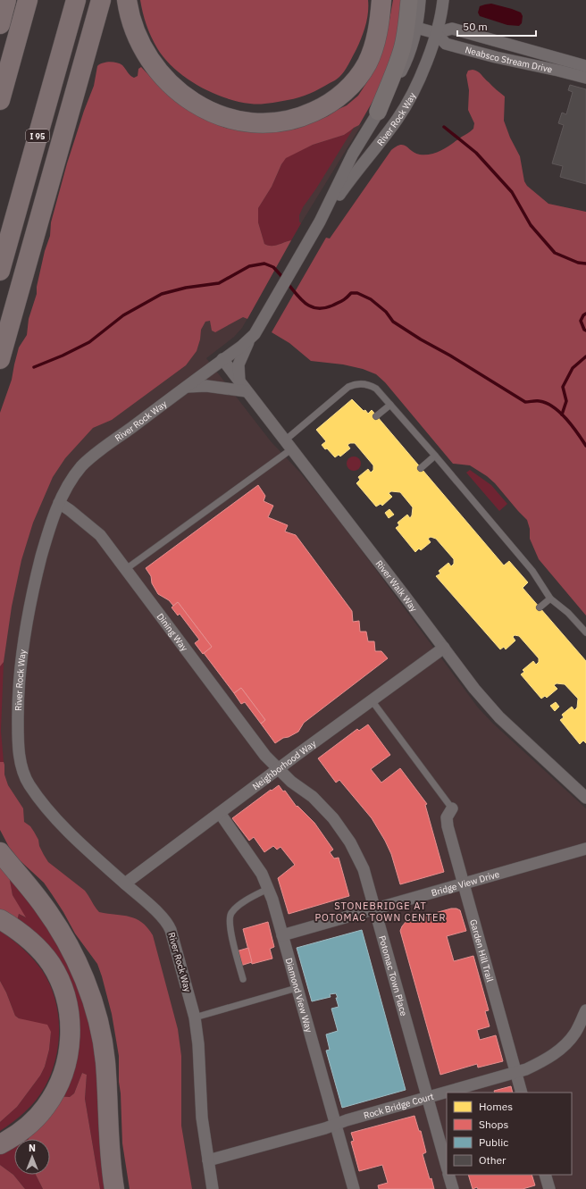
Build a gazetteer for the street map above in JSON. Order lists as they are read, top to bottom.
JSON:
{
  "streets": {
    "highway": ["I 95"],
    "street": [
      "Neabsco Stream Drive",
      "River Rock Way",
      "River Walk Way",
      "Dining Way",
      "Neighborhood Way",
      "Bridge View Drive",
      "Garden Hill Trail",
      "Potomac Town Place",
      "Diamond View Way",
      "Rock Bridge Court"
    ]
  },
  "crossings": [
    ["Neabsco Stream Drive", "River Rock Way"],
    ["River Rock Way", "River Walk Way"],
    ["River Rock Way", "Dining Way"],
    ["River Rock Way", "Neighborhood Way"],
    ["River Rock Way", "Rock Bridge Court"],
    ["River Walk Way", "Neighborhood Way"],
    ["Dining Way", "Neighborhood Way"],
    ["Dining Way", "Potomac Town Place"],
    ["Neighborhood Way", "Potomac Town Place"],
    ["Neighborhood Way", "Diamond View Way"],
    ["Bridge View Drive", "Garden Hill Trail"],
    ["Bridge View Drive", "Potomac Town Place"],
    ["Bridge View Drive", "Diamond View Way"],
    ["Garden Hill Trail", "Rock Bridge Court"],
    ["Potomac Town Place", "Rock Bridge Court"],
    ["Diamond View Way", "Rock Bridge Court"]
  ],
  "districts": ["STONEBRIDGE AT POTOMAC TOWN CENTER"],
  "legend": [
    "Homes",
    "Shops",
    "Public",
    "Other"
  ],
  "scale_bar": "50 m",
  "north": "top"
}
